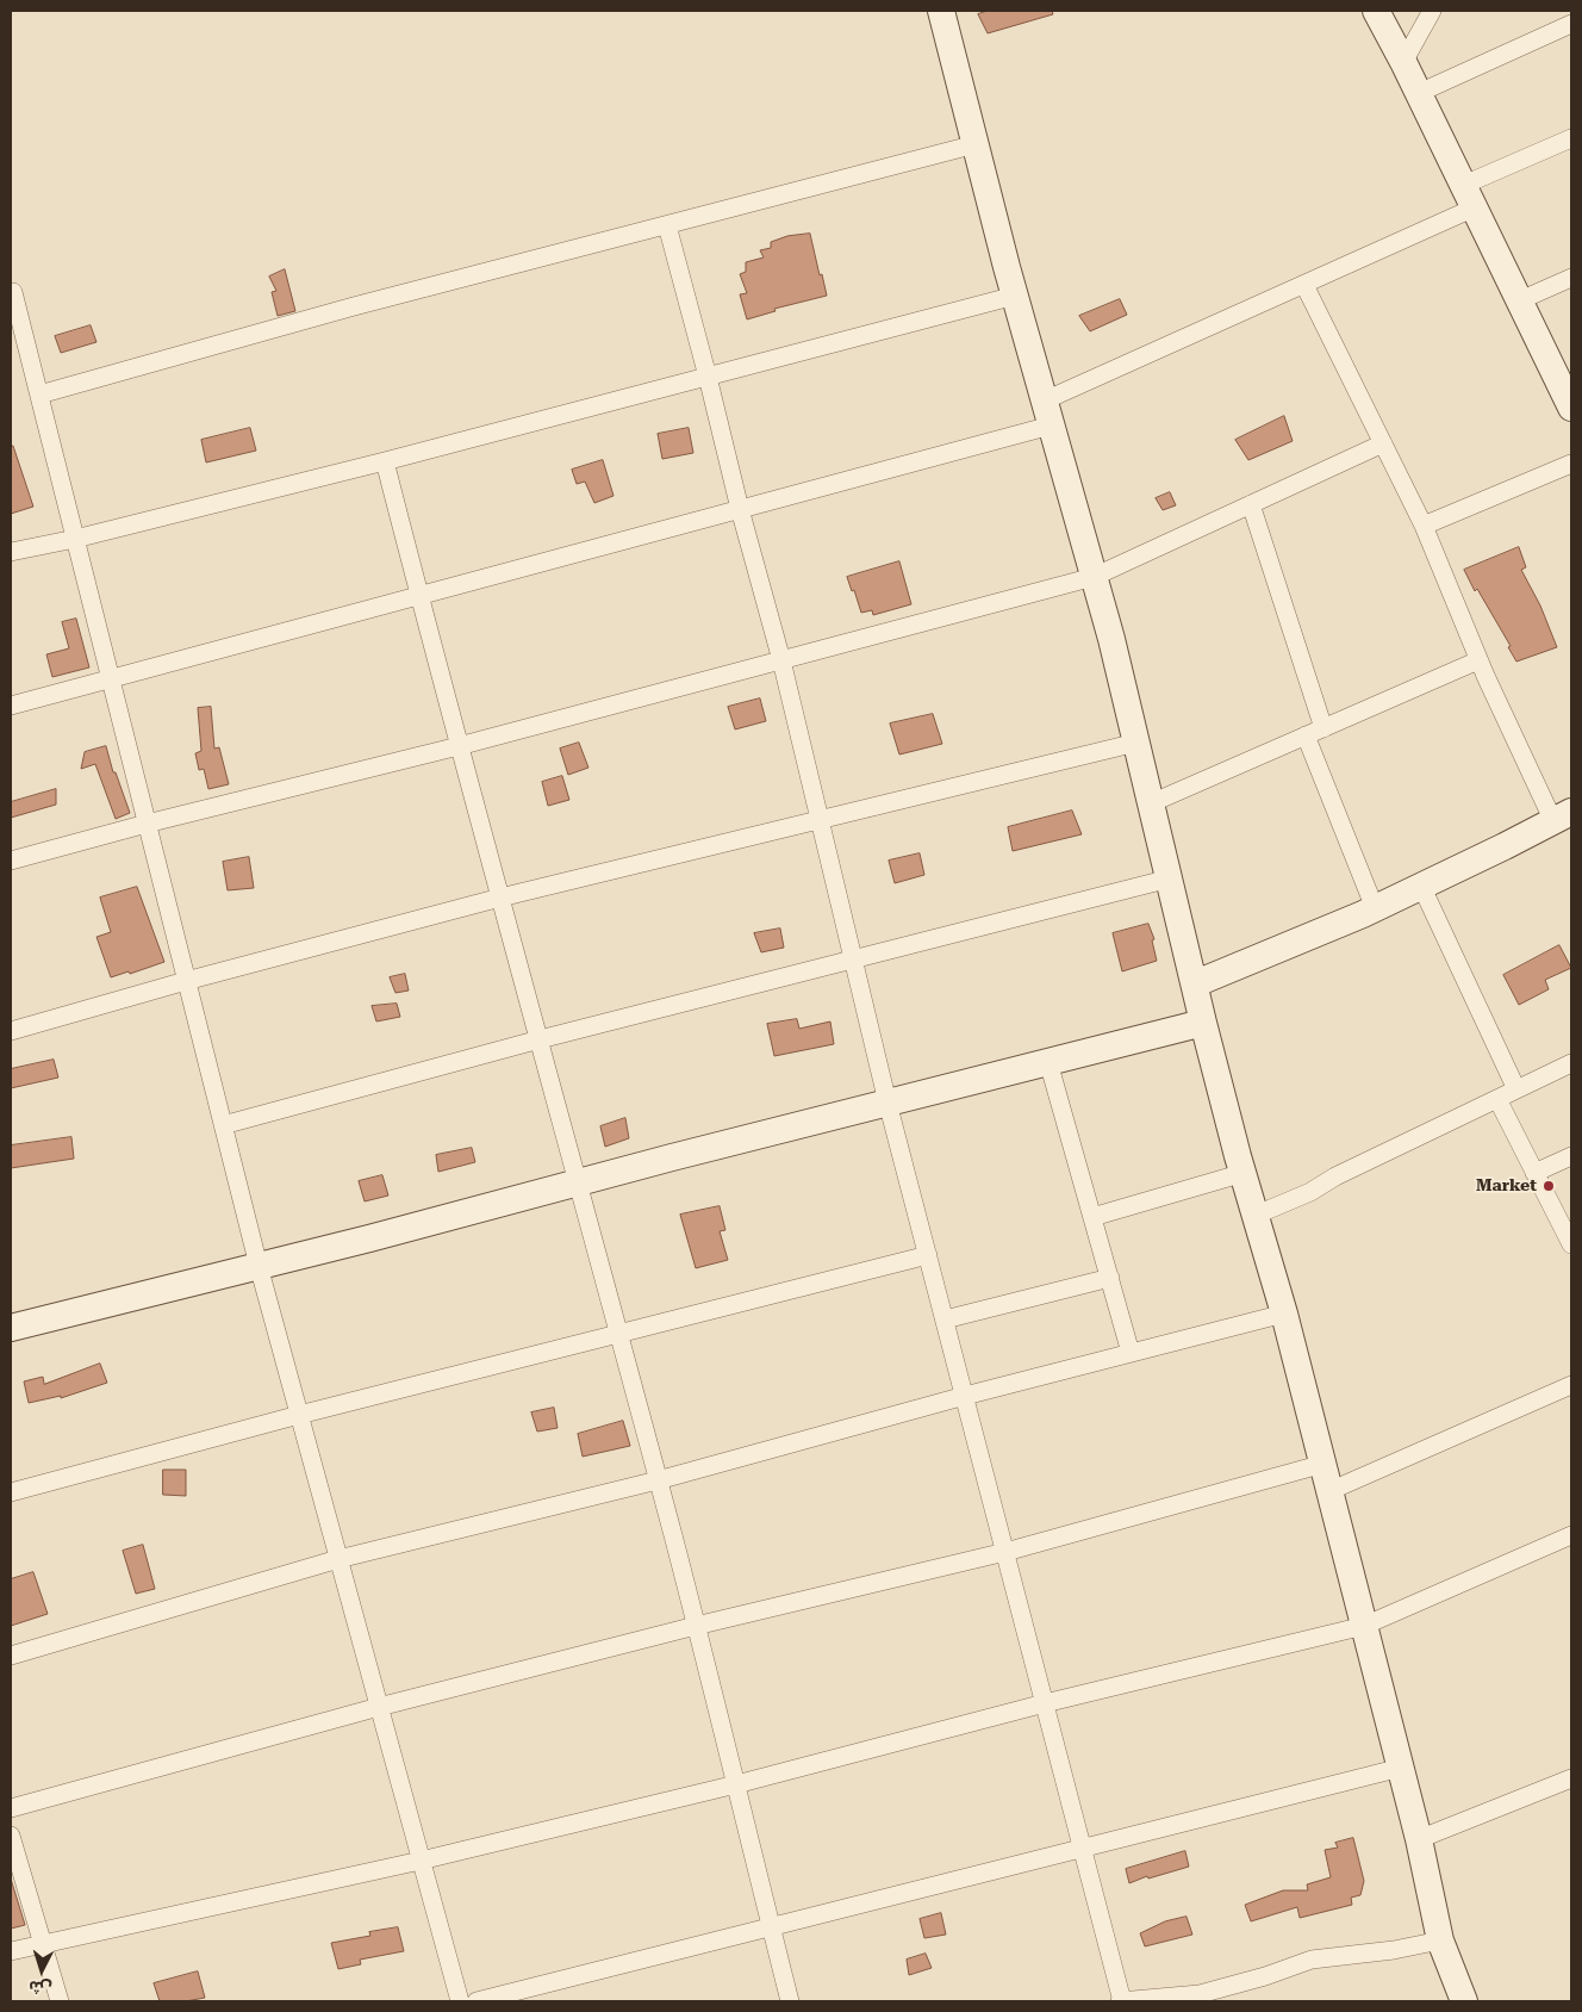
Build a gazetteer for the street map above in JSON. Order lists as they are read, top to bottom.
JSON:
{
  "places": ["Market"],
  "north": "bottom"
}
